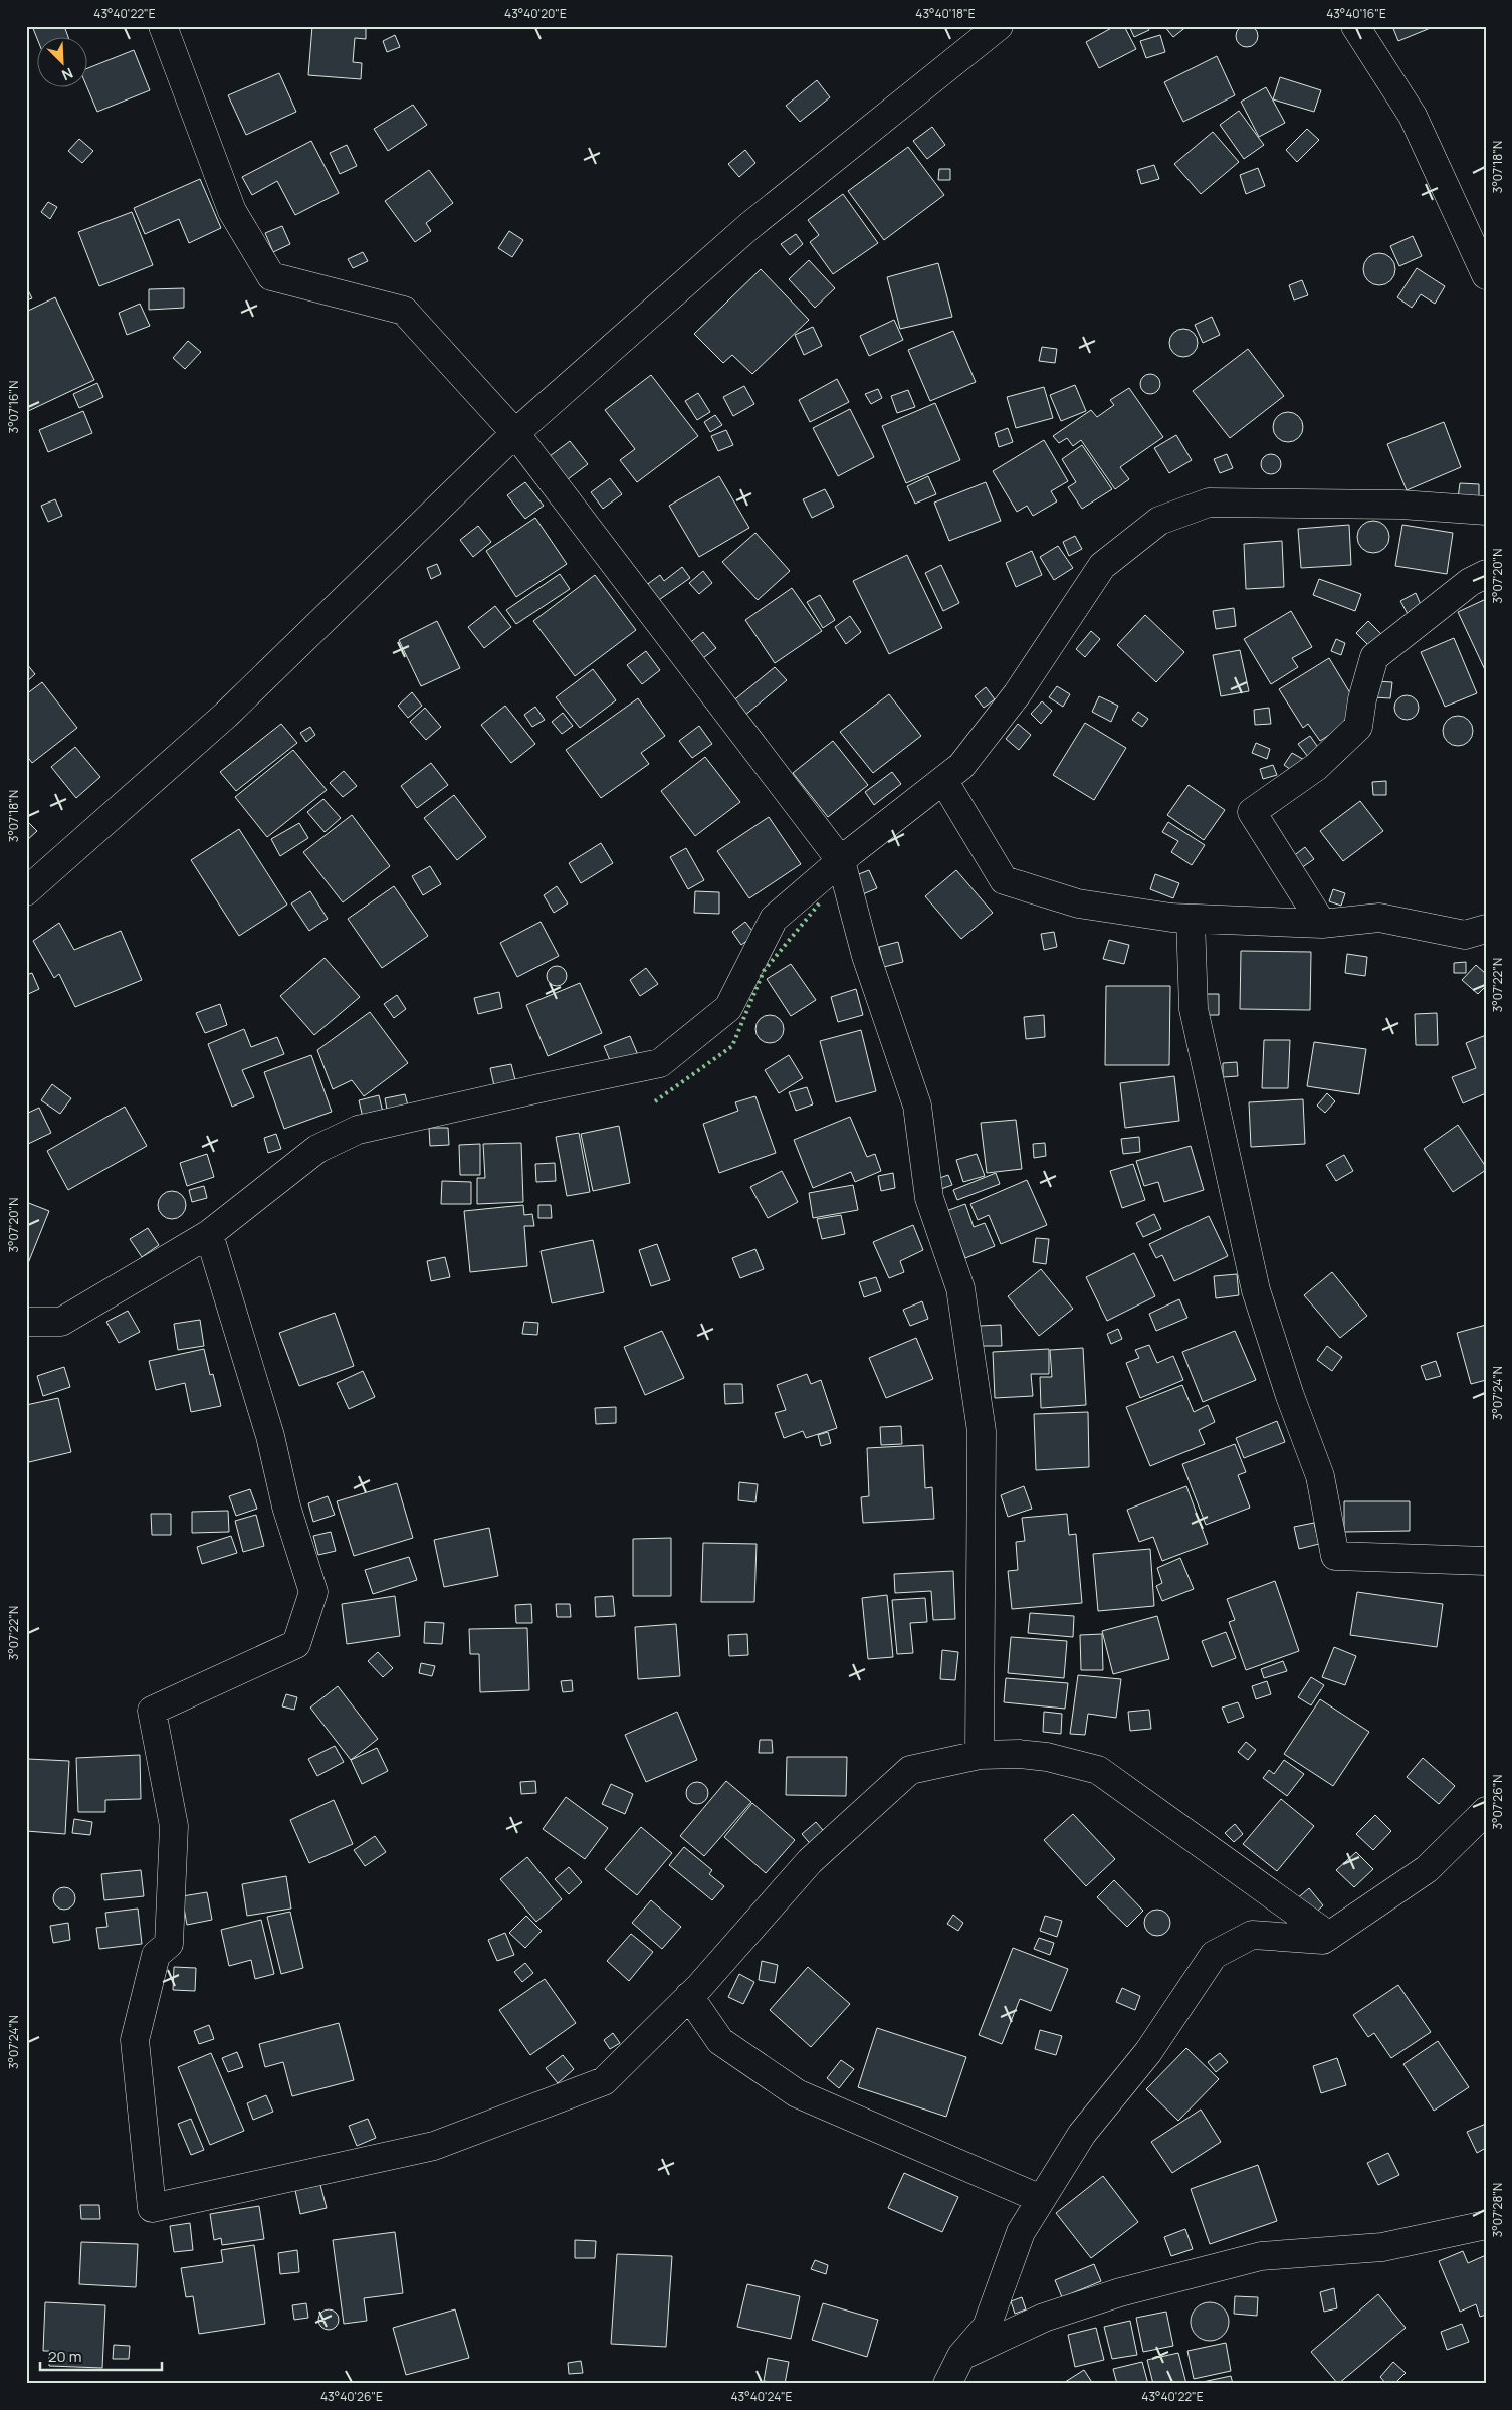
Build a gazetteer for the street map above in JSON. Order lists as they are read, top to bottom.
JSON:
{
  "scale_bar": "20 m",
  "north": "bottom right",
  "coordinates": [
    "43°40'22\"E",
    "43°40'20\"E",
    "43°40'18\"E",
    "43°40'16\"E",
    "3°07'18\"N",
    "3°07'16\"N",
    "3°07'20\"N",
    "3°07'22\"N",
    "3°07'24\"N",
    "3°07'26\"N",
    "3°07'28\"N",
    "43°40'26\"E",
    "43°40'24\"E"
  ]
}
